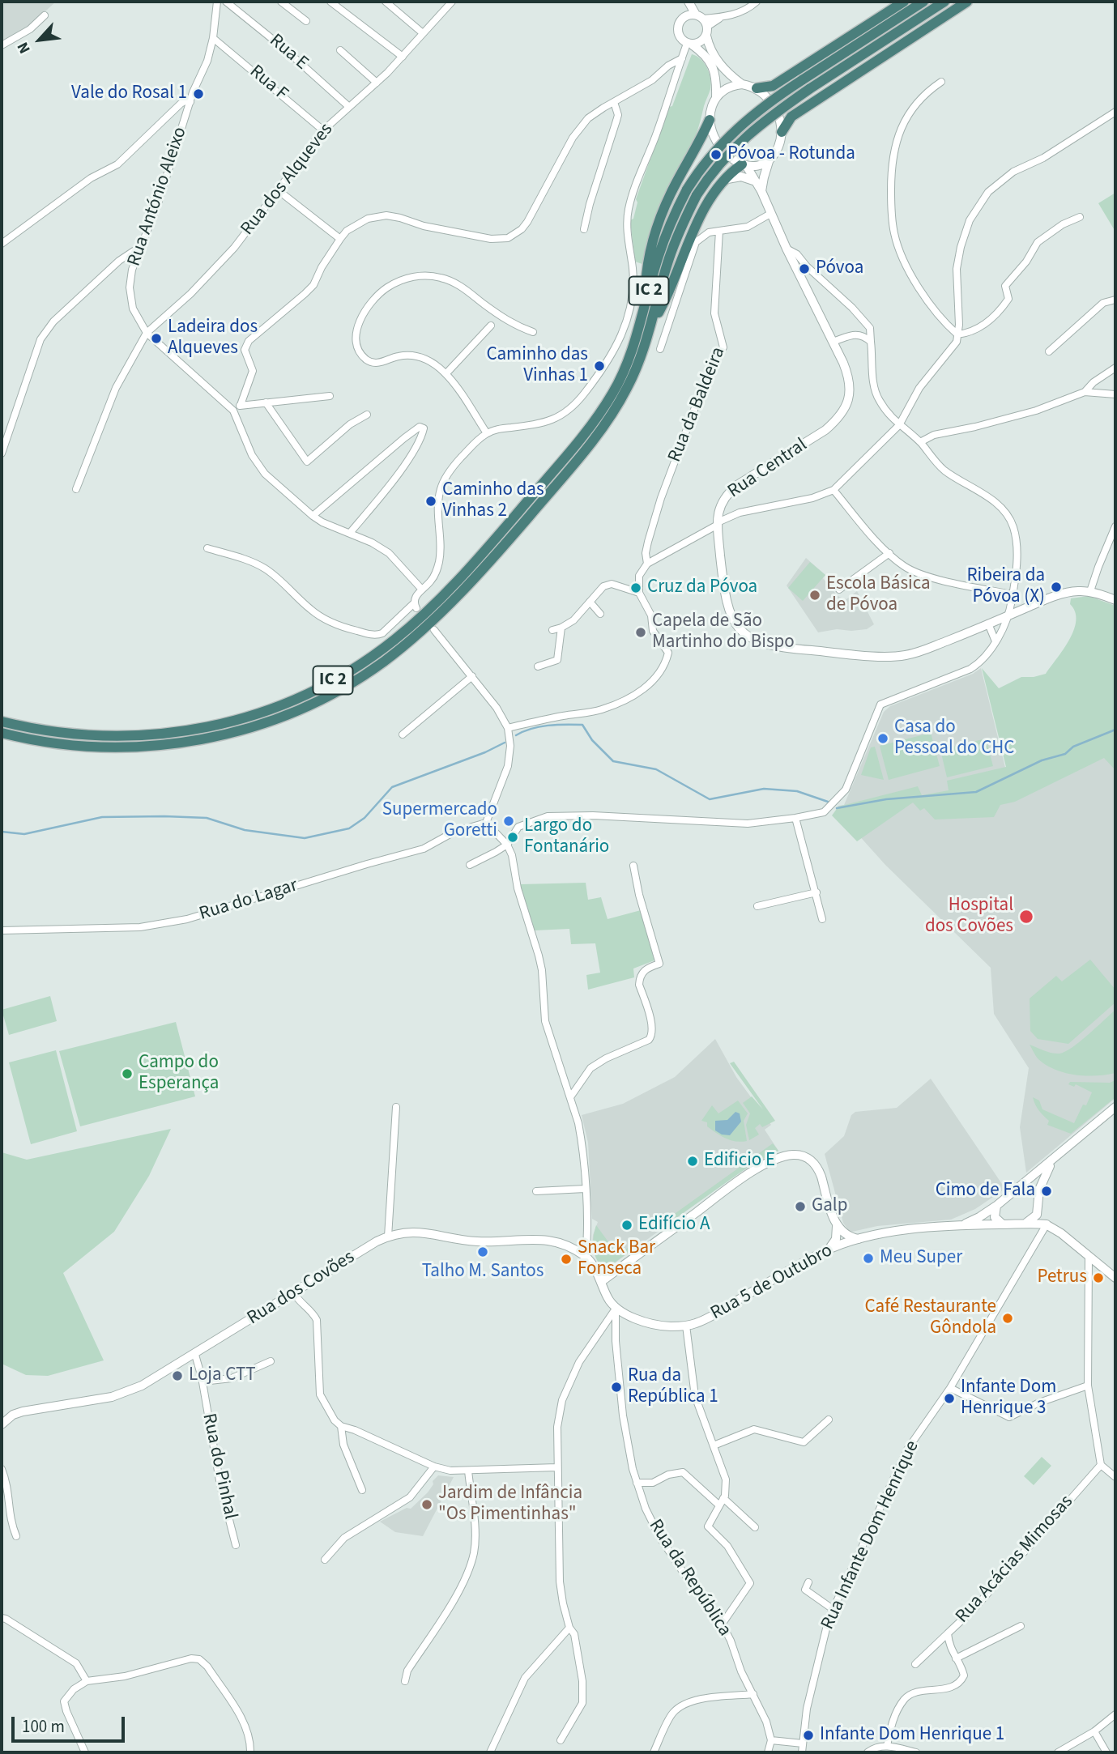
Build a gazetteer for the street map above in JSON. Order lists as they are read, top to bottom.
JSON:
{
  "streets": {
    "highway": ["IC 2"],
    "street": [
      "Rua E",
      "Rua F",
      "Rua dos Alqueves",
      "Rua António Aleixo",
      "Rua da Baldeira",
      "Rua Central",
      "Rua do Lagar",
      "Rua 5 de Outubro",
      "Rua dos Covões",
      "Rua do Pinhal",
      "Rua Infante Dom Henrique",
      "Rua Acácias Mimosas",
      "Rua da República"
    ]
  },
  "crossings": [
    ["Rua E", "Rua dos Alqueves"],
    ["Rua F", "Rua dos Alqueves"],
    ["Rua F", "Rua António Aleixo"],
    ["Rua dos Alqueves", "Rua António Aleixo"],
    ["Rua 5 de Outubro", "Rua da República"],
    ["Rua dos Covões", "Rua do Pinhal"]
  ],
  "places": [
    "Vale do Rosal 1",
    "Póvoa - Rotunda",
    "Póvoa",
    "Ladeira dos Alqueves",
    "Caminho das Vinhas 1",
    "Caminho das Vinhas 2",
    "Ribeira da Póvoa (X)",
    "Cruz da Póvoa",
    "Escola Básica de Póvoa",
    "Capela de São Martinho do Bispo",
    "Casa do Pessoal do CHC",
    "Supermercado Goretti",
    "Largo do Fontanário",
    "Hospital dos Covões",
    "Campo do Esperança",
    "Edificio E",
    "Cimo de Fala",
    "Galp",
    "Edifício A",
    "Talho M. Santos",
    "Meu Super",
    "Snack Bar Fonseca",
    "Petrus",
    "Café Restaurante Gôndola",
    "Loja CTT",
    "Rua da República 1",
    "Infante Dom Henrique 3",
    "Jardim de Infância \"Os Pimentinhas\"",
    "Infante Dom Henrique 1"
  ],
  "scale_bar": "100 m",
  "north": "bottom left"
}
